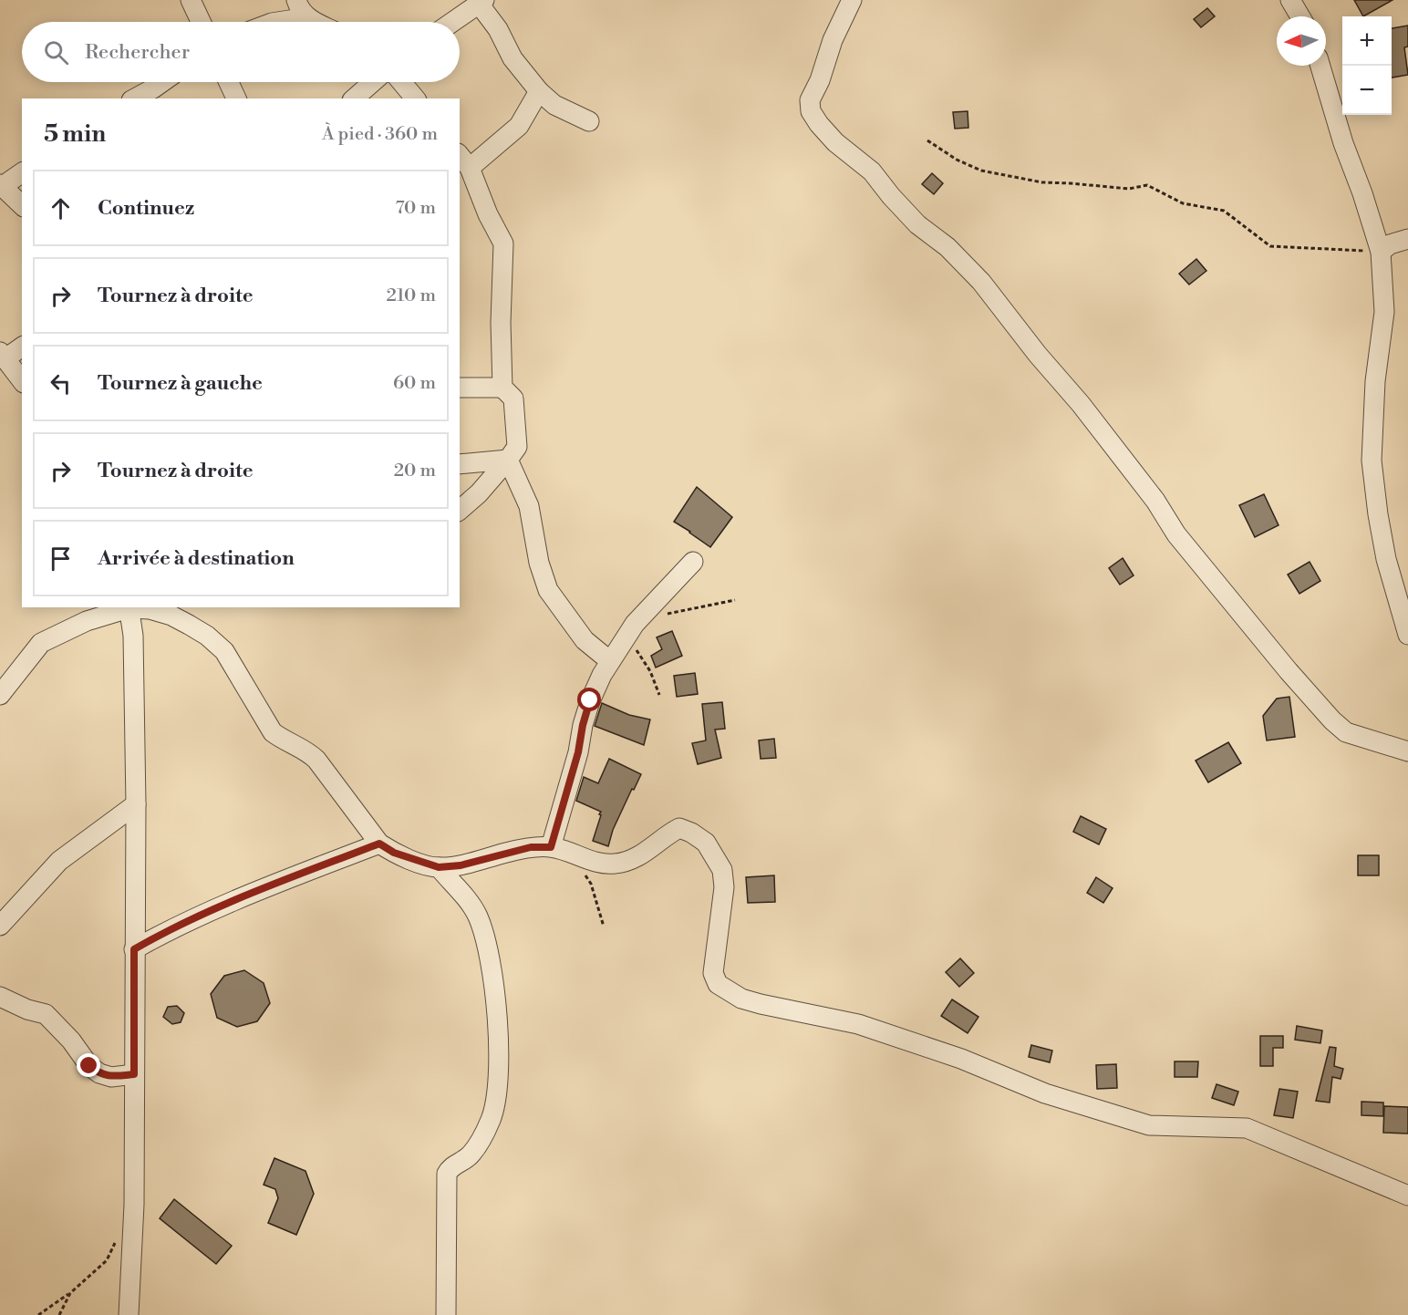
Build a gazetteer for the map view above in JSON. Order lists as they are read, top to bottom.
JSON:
{
  "north": "left",
  "page": {
    "map_buttons": ["+", "−"],
    "search": "Rechercher",
    "heading": ["5 min", "À pied · 360 m"],
    "list": [
      ["Continuez", "70 m"],
      ["Tournez à droite", "210 m"],
      ["Tournez à gauche", "60 m"],
      ["Tournez à droite", "20 m"],
      "Arrivée à destination"
    ]
  }
}
